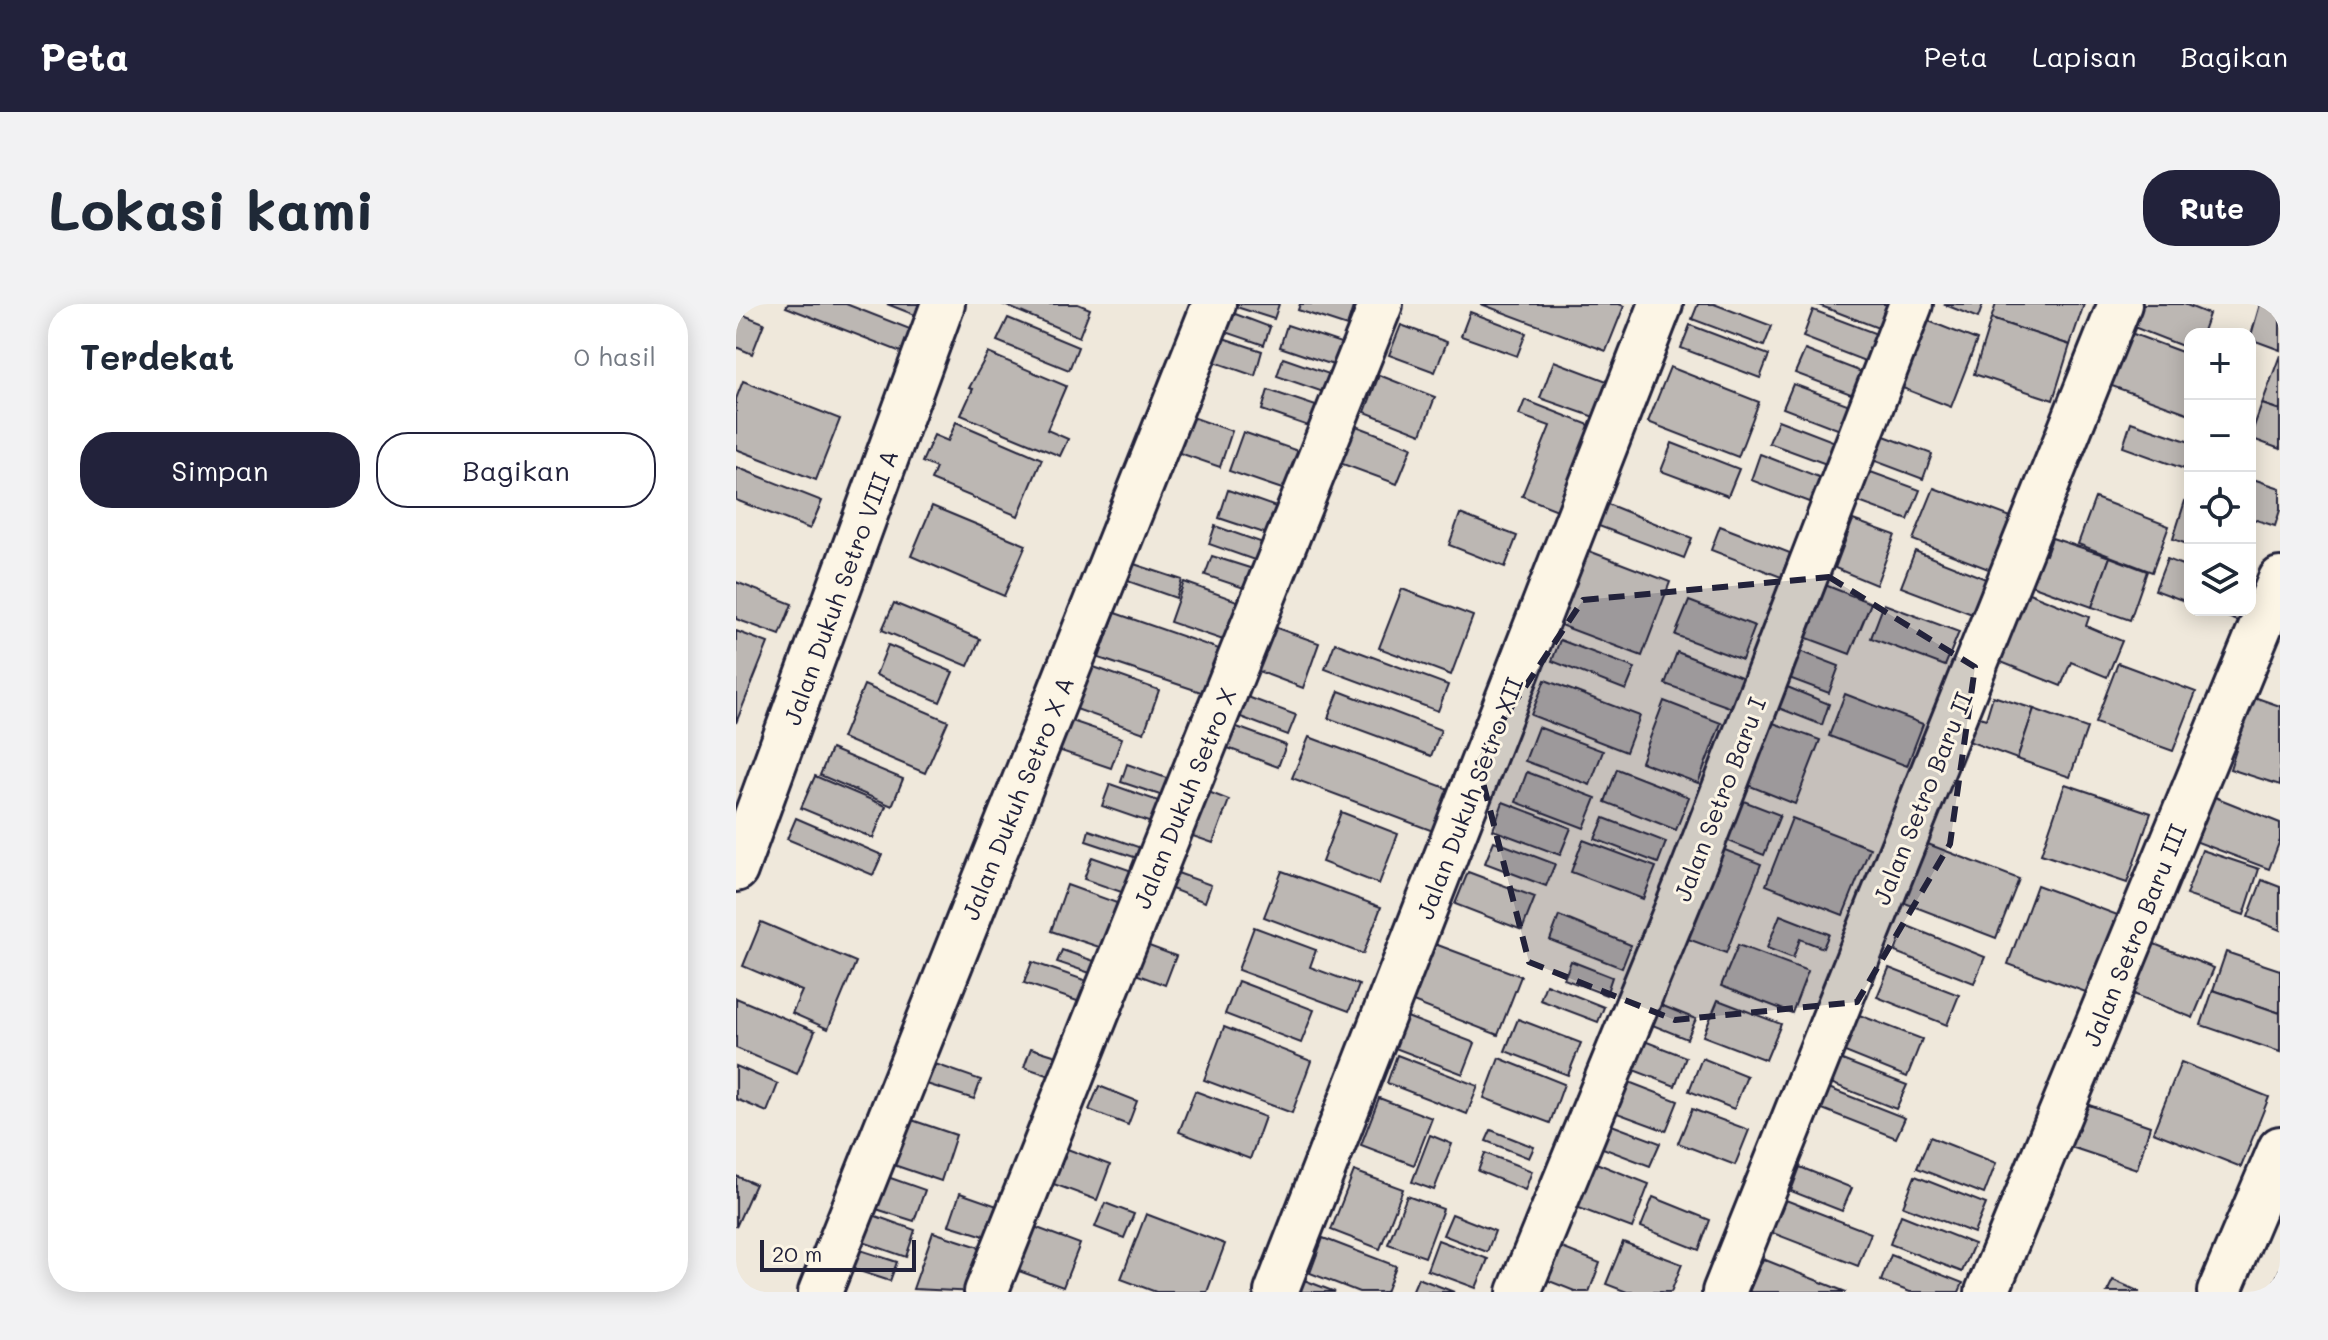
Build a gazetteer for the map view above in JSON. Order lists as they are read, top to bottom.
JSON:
{
  "streets": {
    "street": [
      "Jalan Dukuh Setro VIII A",
      "Jalan Dukuh Setro X A",
      "Jalan Dukuh Setro X",
      "Jalan Dukuh Setro XII",
      "Jalan Setro Baru II",
      "Jalan Setro Baru I",
      "Jalan Setro Baru III"
    ]
  },
  "scale_bar": "20 m",
  "page": {
    "header": "Peta",
    "nav": ["Peta", "Lapisan", "Bagikan"],
    "buttons": [
      "Rute",
      ["Simpan", "Bagikan"]
    ],
    "title": "Lokasi kami",
    "heading": ["Terdekat", "0 hasil"],
    "map_buttons": ["+", "−"],
    "scale": "20 m"
  }
}
